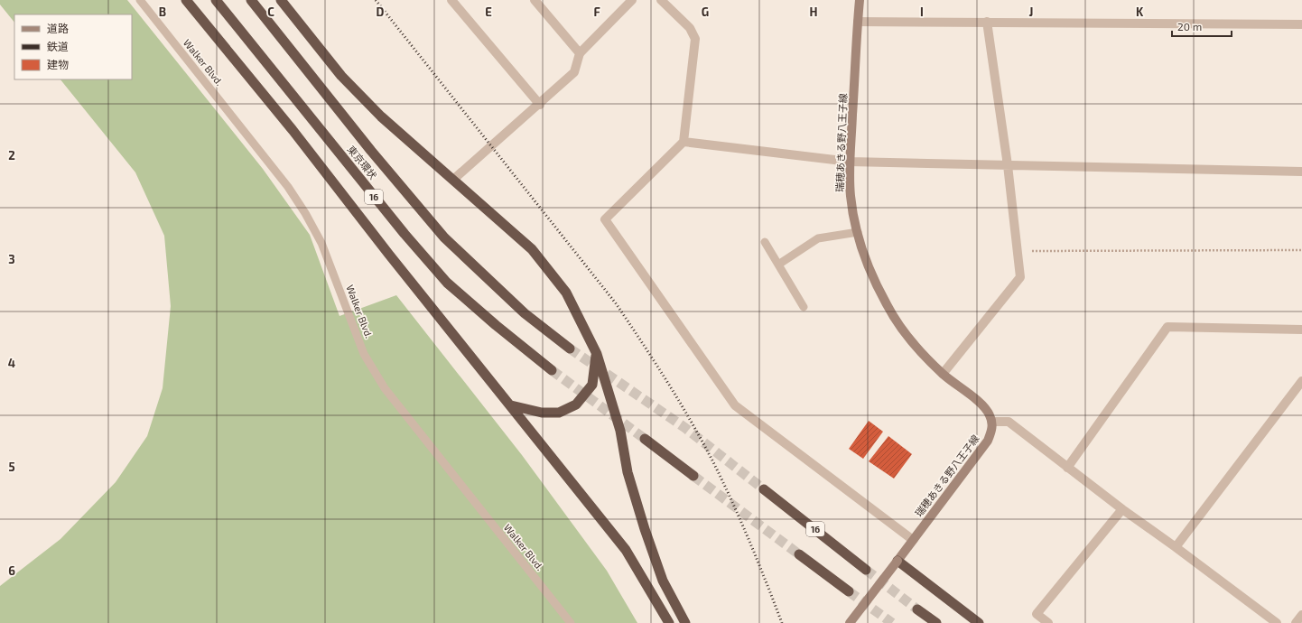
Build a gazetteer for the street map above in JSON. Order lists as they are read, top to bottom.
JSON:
{
  "streets": {
    "highway": ["東京環状", "16"],
    "main road": ["瑞穂あきる野八王子線"],
    "lane": ["Walker Blvd."]
  },
  "legend": ["道路", "鉄道", "建物"],
  "scale_bar": "20 m",
  "grid": {
    "columns": [
      "B",
      "C",
      "D",
      "E",
      "F",
      "G",
      "H",
      "I",
      "J",
      "K"
    ],
    "rows": [
      "2",
      "3",
      "4",
      "5",
      "6"
    ]
  }
}
